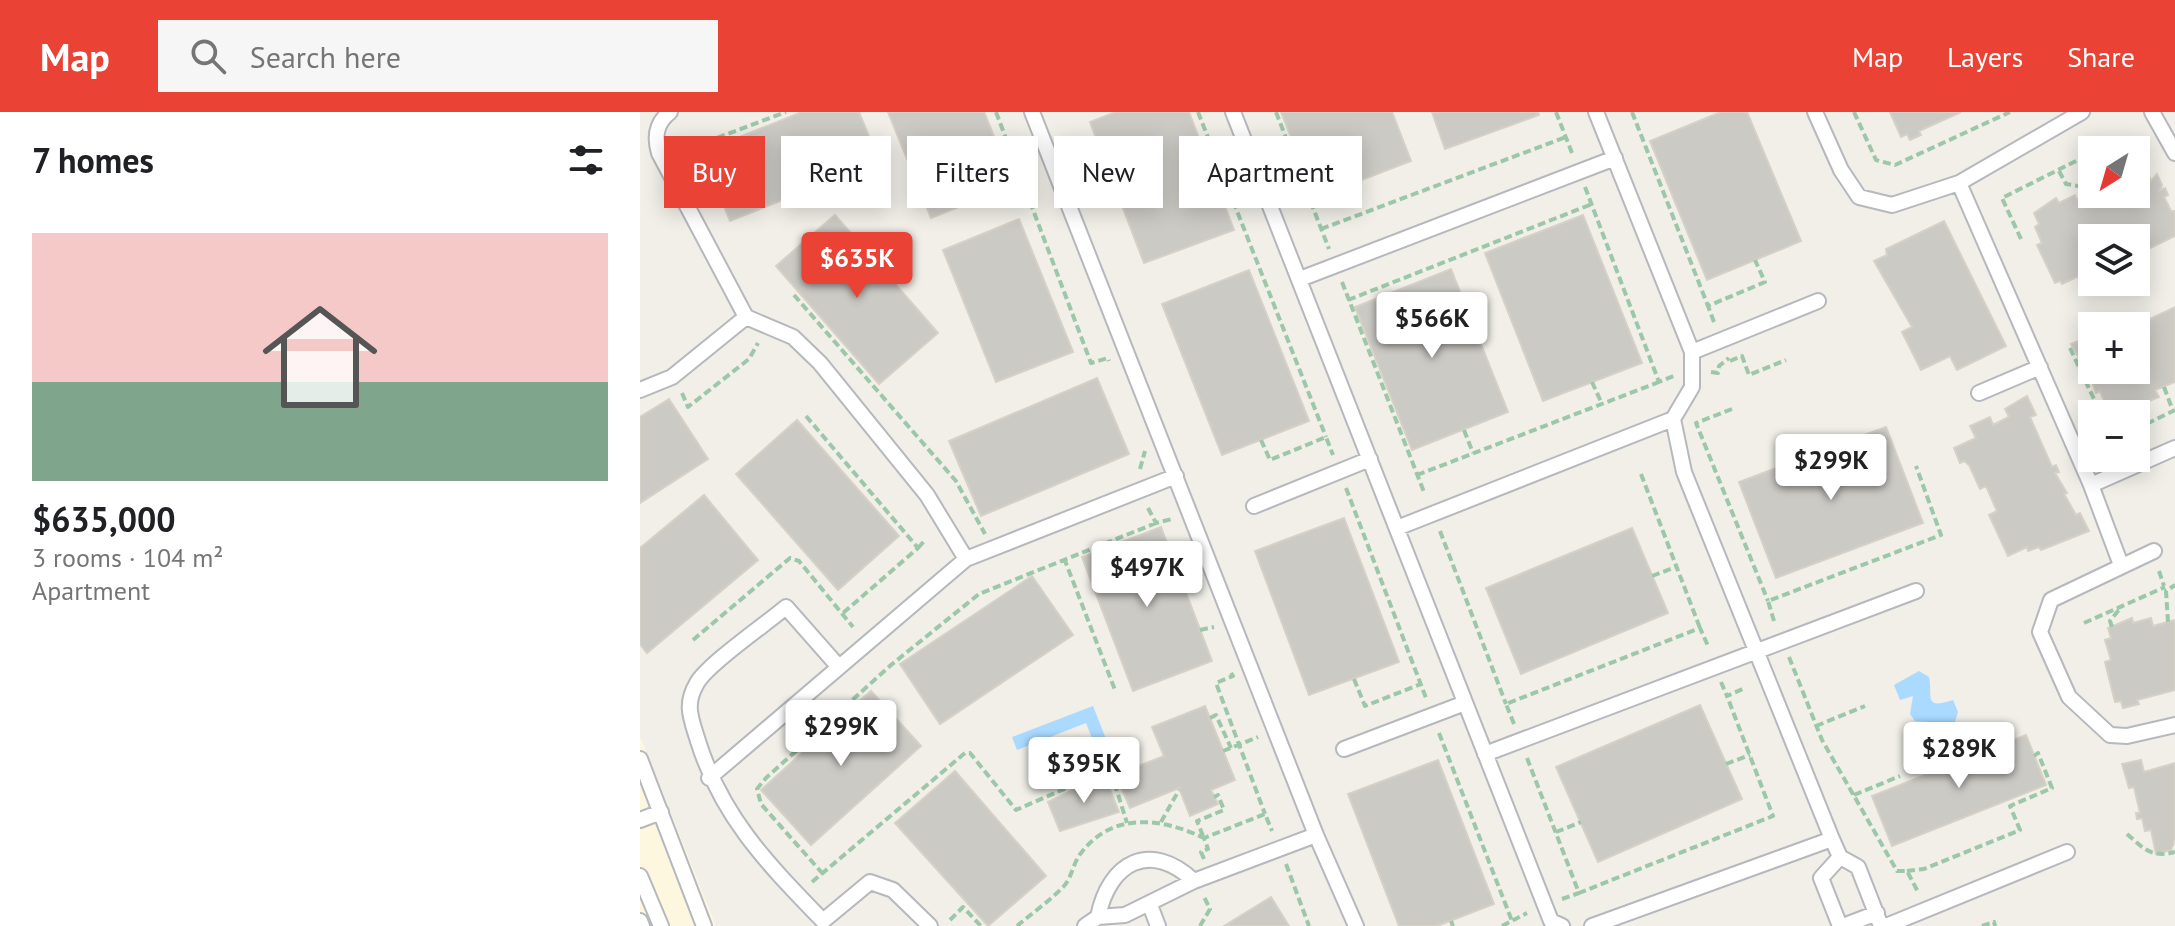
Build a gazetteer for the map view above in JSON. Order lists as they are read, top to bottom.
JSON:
{
  "north": "bottom left",
  "page": {
    "header": "Map",
    "search": "Search here",
    "nav": ["Map", "Layers", "Share"],
    "heading": "7 homes",
    "map_buttons": ["+", "−"],
    "chip": [
      "Buy",
      "Rent",
      "Filters",
      "New",
      "Apartment"
    ],
    "list": [
      {
        "name": "$635,000",
        "note": "3 rooms · 104 m² · Apartment"
      }
    ],
    "price": [
      "$635K",
      "$566K",
      "$299K",
      "$497K",
      "$299K",
      "$289K",
      "$395K"
    ]
  }
}
